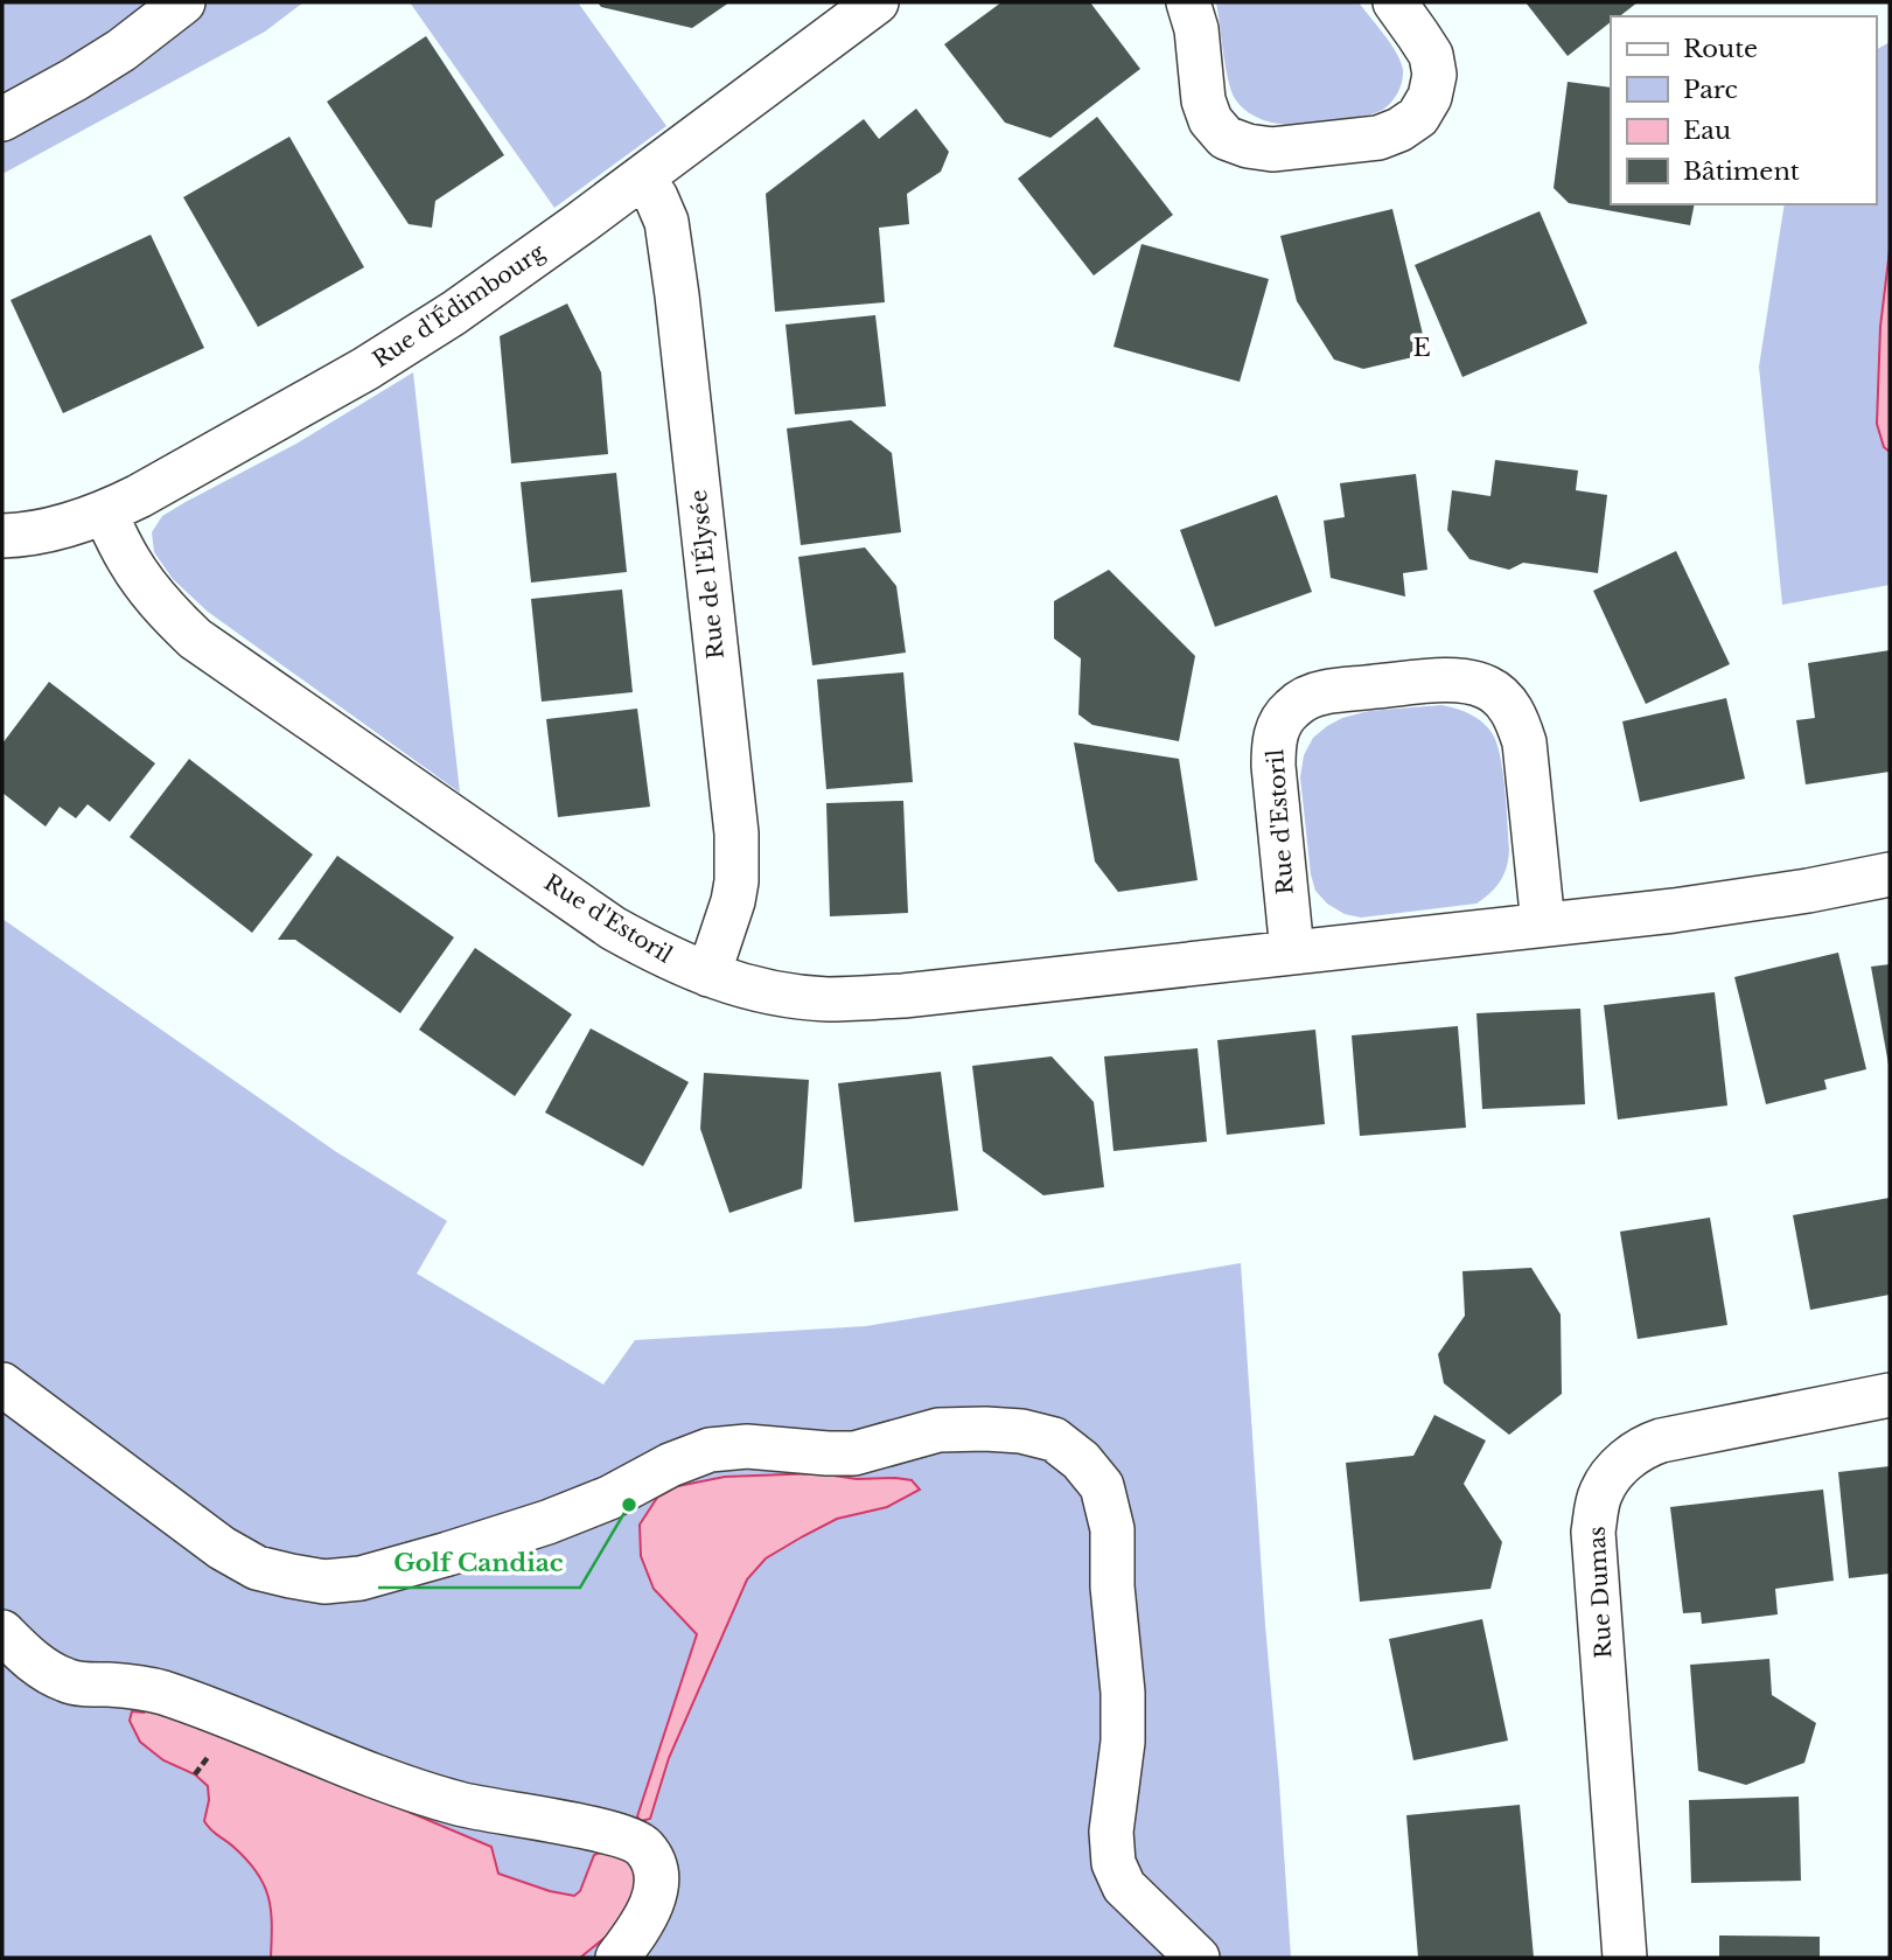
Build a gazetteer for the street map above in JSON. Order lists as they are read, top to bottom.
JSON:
{
  "streets": {
    "street": [
      "Rue d'Édimbourg",
      "Rue de l'Élysée",
      "Rue d'Estoril",
      "Rue Dumas"
    ]
  },
  "crossings": [
    ["Rue d'Édimbourg", "Rue de l'Élysée"],
    ["Rue d'Édimbourg", "Rue d'Estoril"],
    ["Rue de l'Élysée", "Rue d'Estoril"]
  ],
  "districts": ["E"],
  "places": ["Golf Candiac"],
  "legend": [
    "Route",
    "Parc",
    "Eau",
    "Bâtiment"
  ]
}
